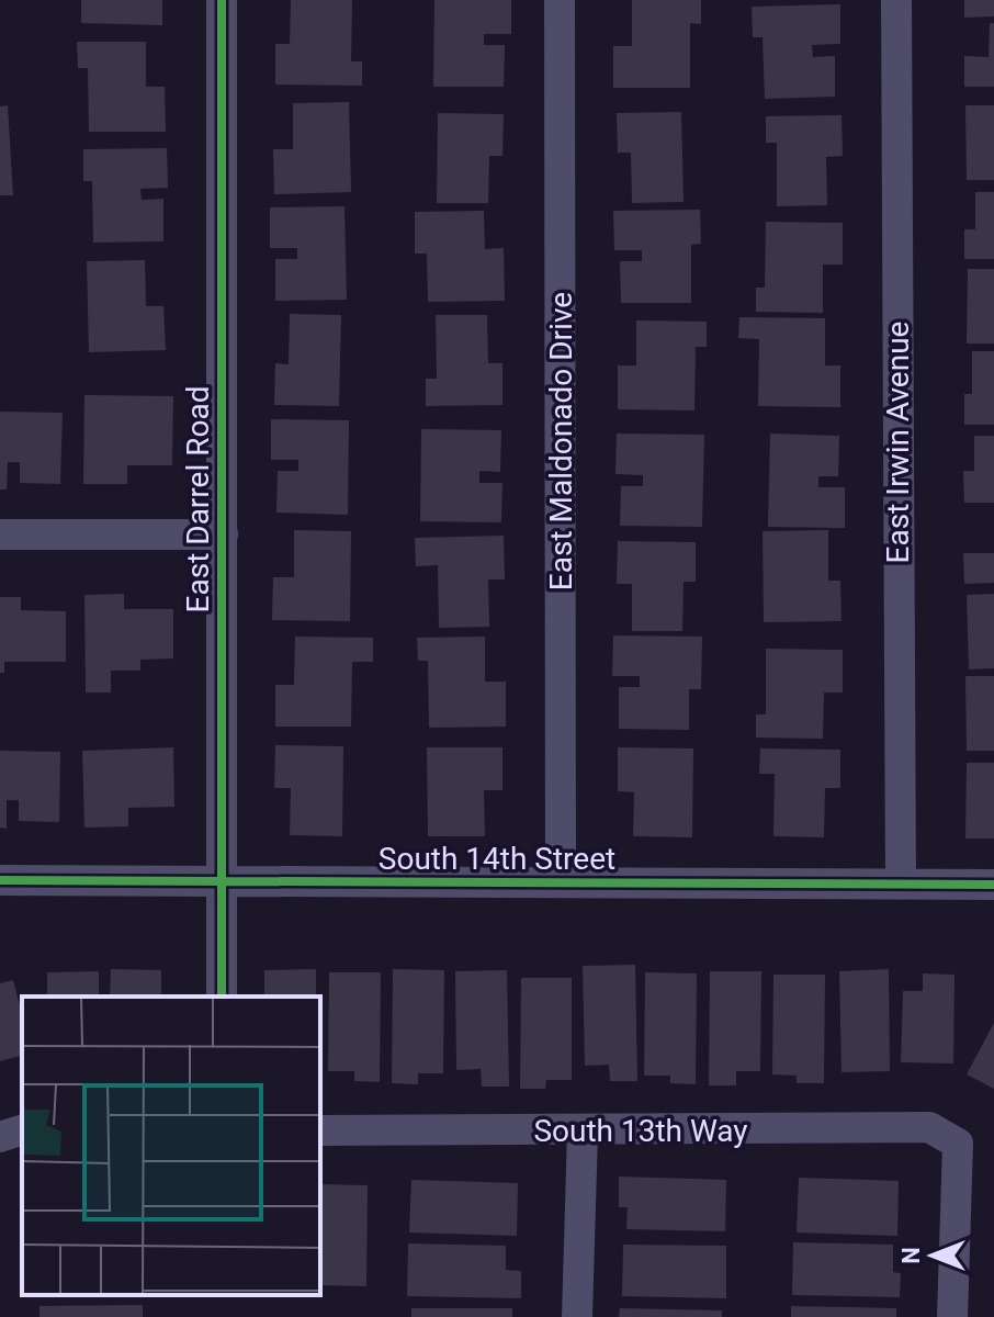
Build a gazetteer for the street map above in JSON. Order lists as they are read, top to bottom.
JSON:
{
  "streets": {
    "street": [
      "East Maldonado Drive",
      "East Irwin Avenue",
      "East Darrel Road",
      "South 14th Street",
      "South 13th Way"
    ]
  },
  "crossings": [
    ["East Maldonado Drive", "South 14th Street"],
    ["East Irwin Avenue", "South 14th Street"],
    ["East Darrel Road", "South 14th Street"]
  ],
  "north": "left"
}
